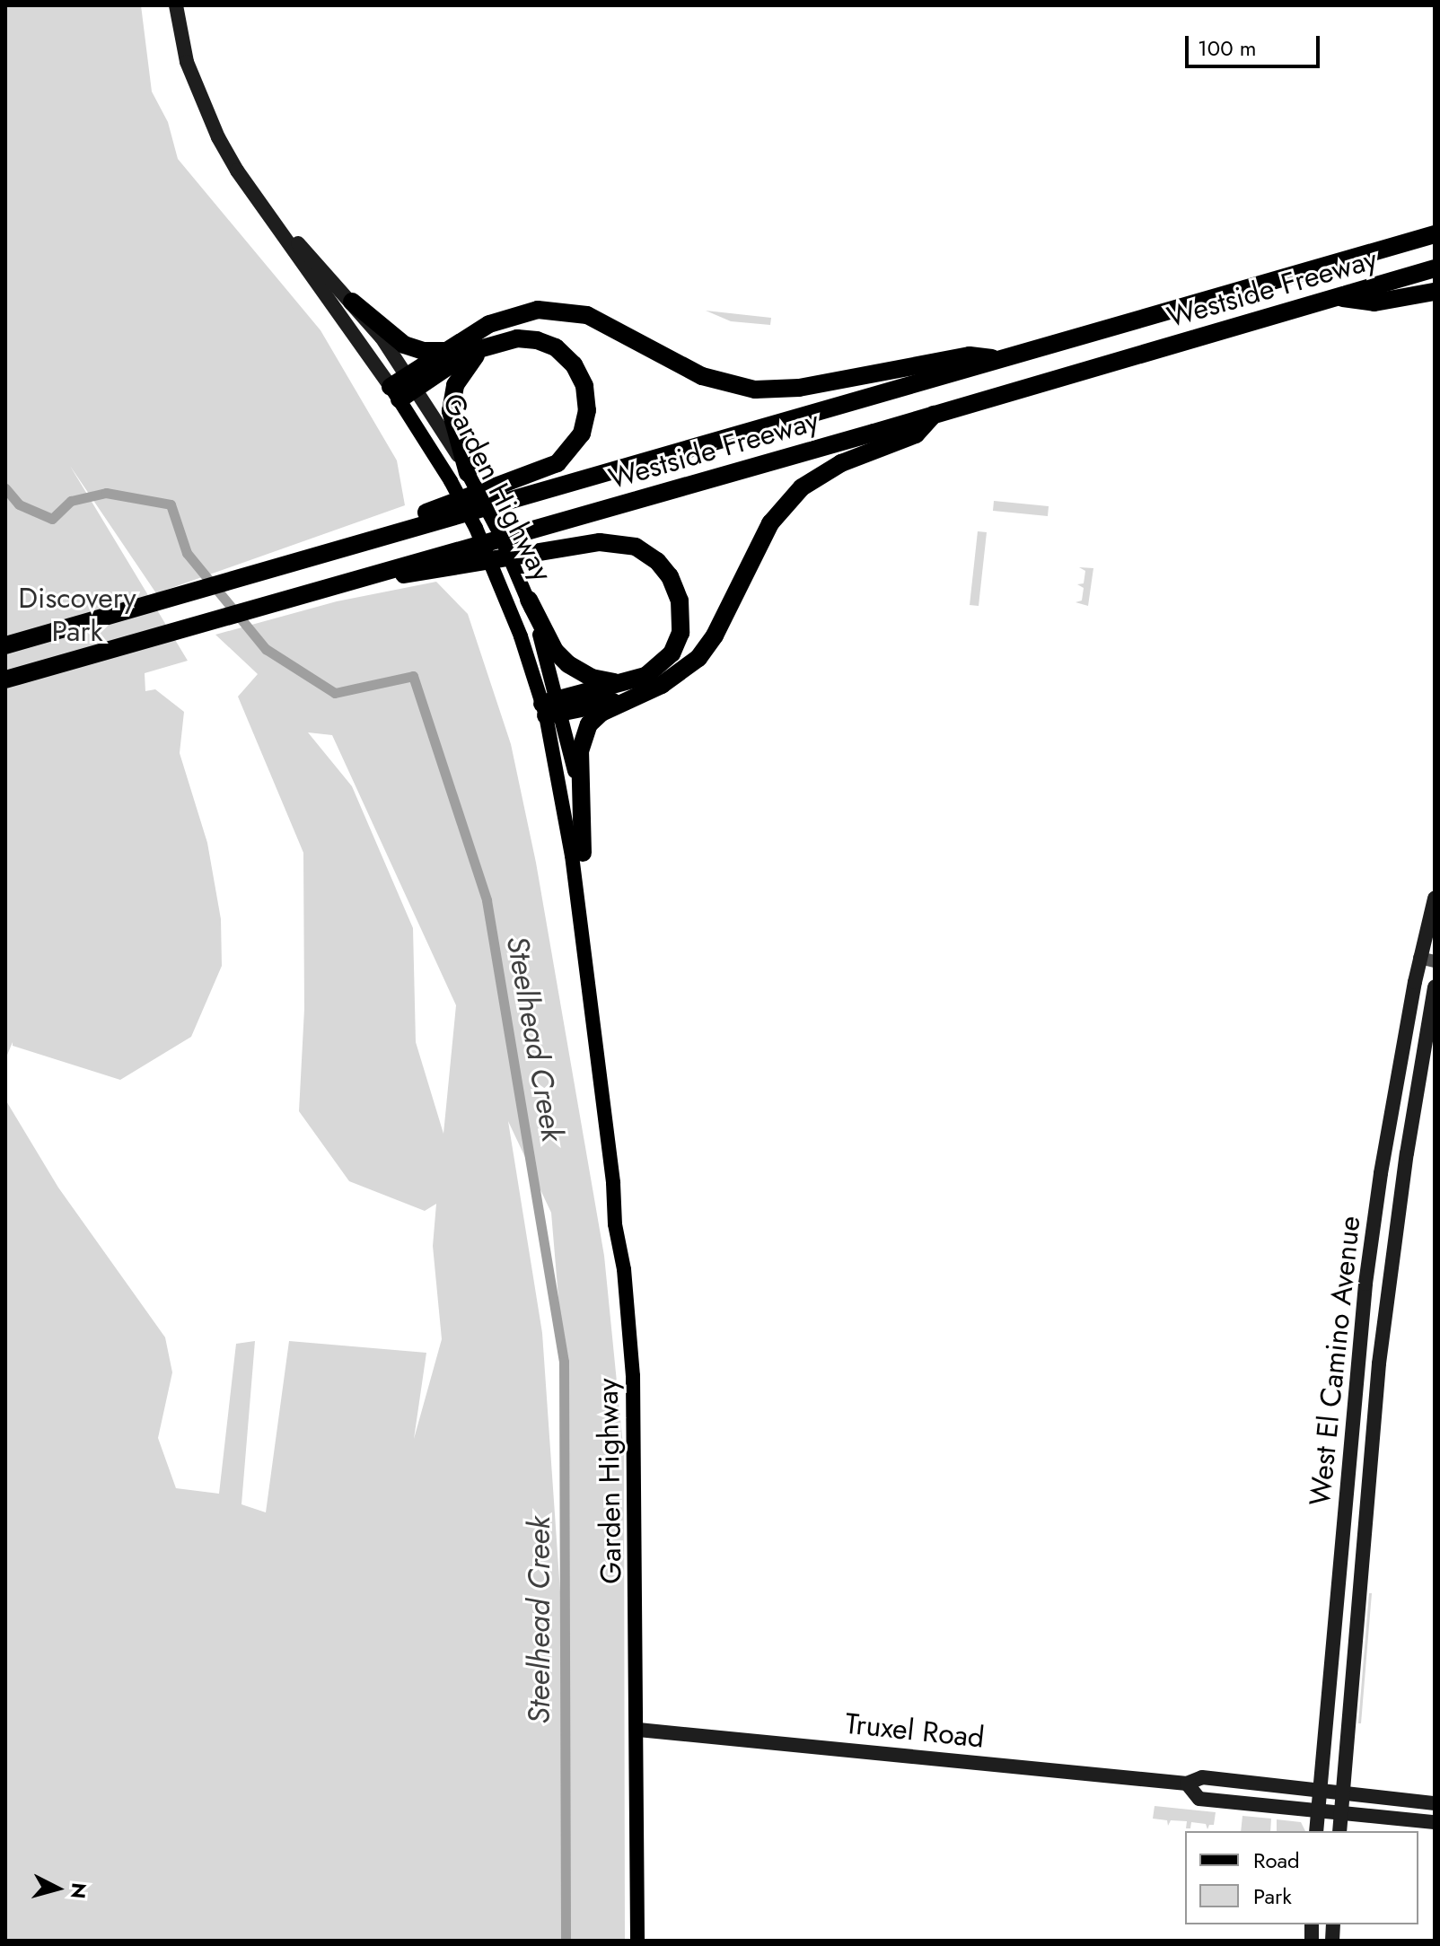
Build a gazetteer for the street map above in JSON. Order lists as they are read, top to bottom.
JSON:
{
  "streets": {
    "highway": ["Westside Freeway"],
    "main road": ["Garden Highway", "West El Camino Avenue", "Truxel Road"]
  },
  "crossings": [
    ["Garden Highway", "Truxel Road"],
    ["West El Camino Avenue", "Truxel Road"]
  ],
  "water": ["Steelhead Creek"],
  "parks": ["Discovery Park"],
  "legend": ["Road", "Park"],
  "scale_bar": "100 m",
  "north": "right"
}
